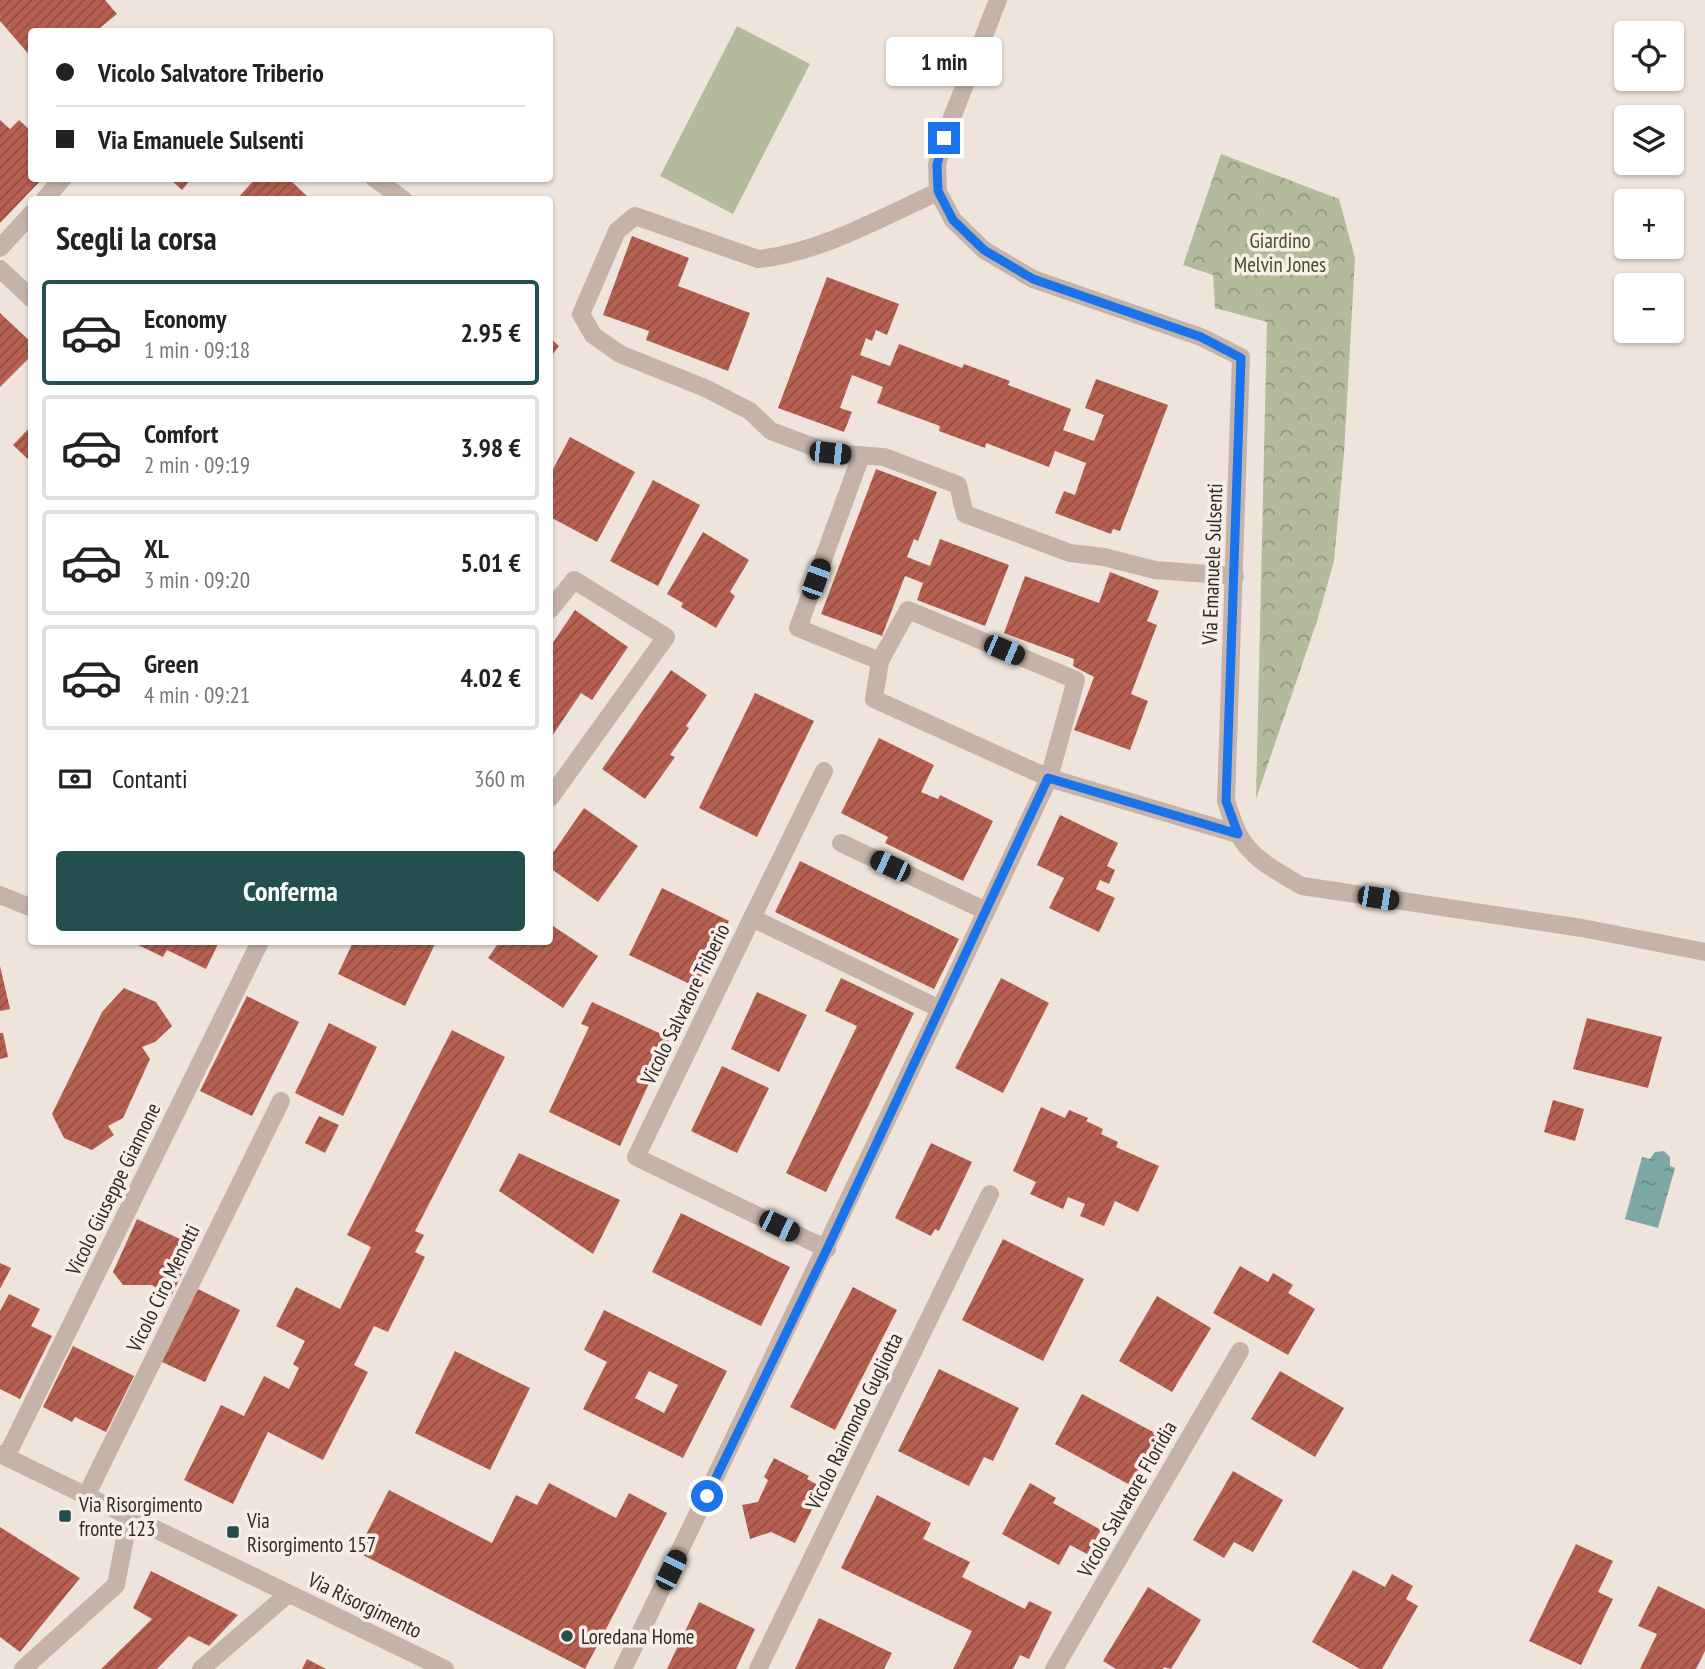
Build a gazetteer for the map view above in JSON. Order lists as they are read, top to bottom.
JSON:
{
  "streets": {
    "street": [
      "Via Emanuele Sulsenti",
      "Vicolo Salvatore Triberio",
      "Vicolo Giuseppe Giannone",
      "Vicolo Ciro Menotti",
      "Vicolo Raimondo Gugliotta",
      "Vicolo Salvatore Floridia",
      "Via Risorgimento"
    ]
  },
  "crossings": [
    ["Vicolo Giuseppe Giannone", "Via Risorgimento"],
    ["Vicolo Ciro Menotti", "Via Risorgimento"]
  ],
  "parks": ["Giardino Melvin Jones"],
  "places": {
    "transit": ["Via Risorgimento fronte 123", "Via Risorgimento 157"],
    "other": ["Loredana Home"]
  },
  "page": {
    "map_buttons": ["+", "−"],
    "banner": ["Vicolo Salvatore Triberio", "Via Emanuele Sulsenti"],
    "bubble": "1 min",
    "heading": "Scegli la corsa",
    "list": [
      {
        "name": "Economy",
        "note": "1 min · 09:18",
        "value": "2.95 €"
      },
      {
        "name": "Comfort",
        "note": "2 min · 09:19",
        "value": "3.98 €"
      },
      {
        "name": "XL",
        "note": "3 min · 09:20",
        "value": "5.01 €"
      },
      {
        "name": "Green",
        "note": "4 min · 09:21",
        "value": "4.02 €"
      }
    ],
    "pay": ["Contanti", "360 m"],
    "buttons": "Conferma"
  }
}
